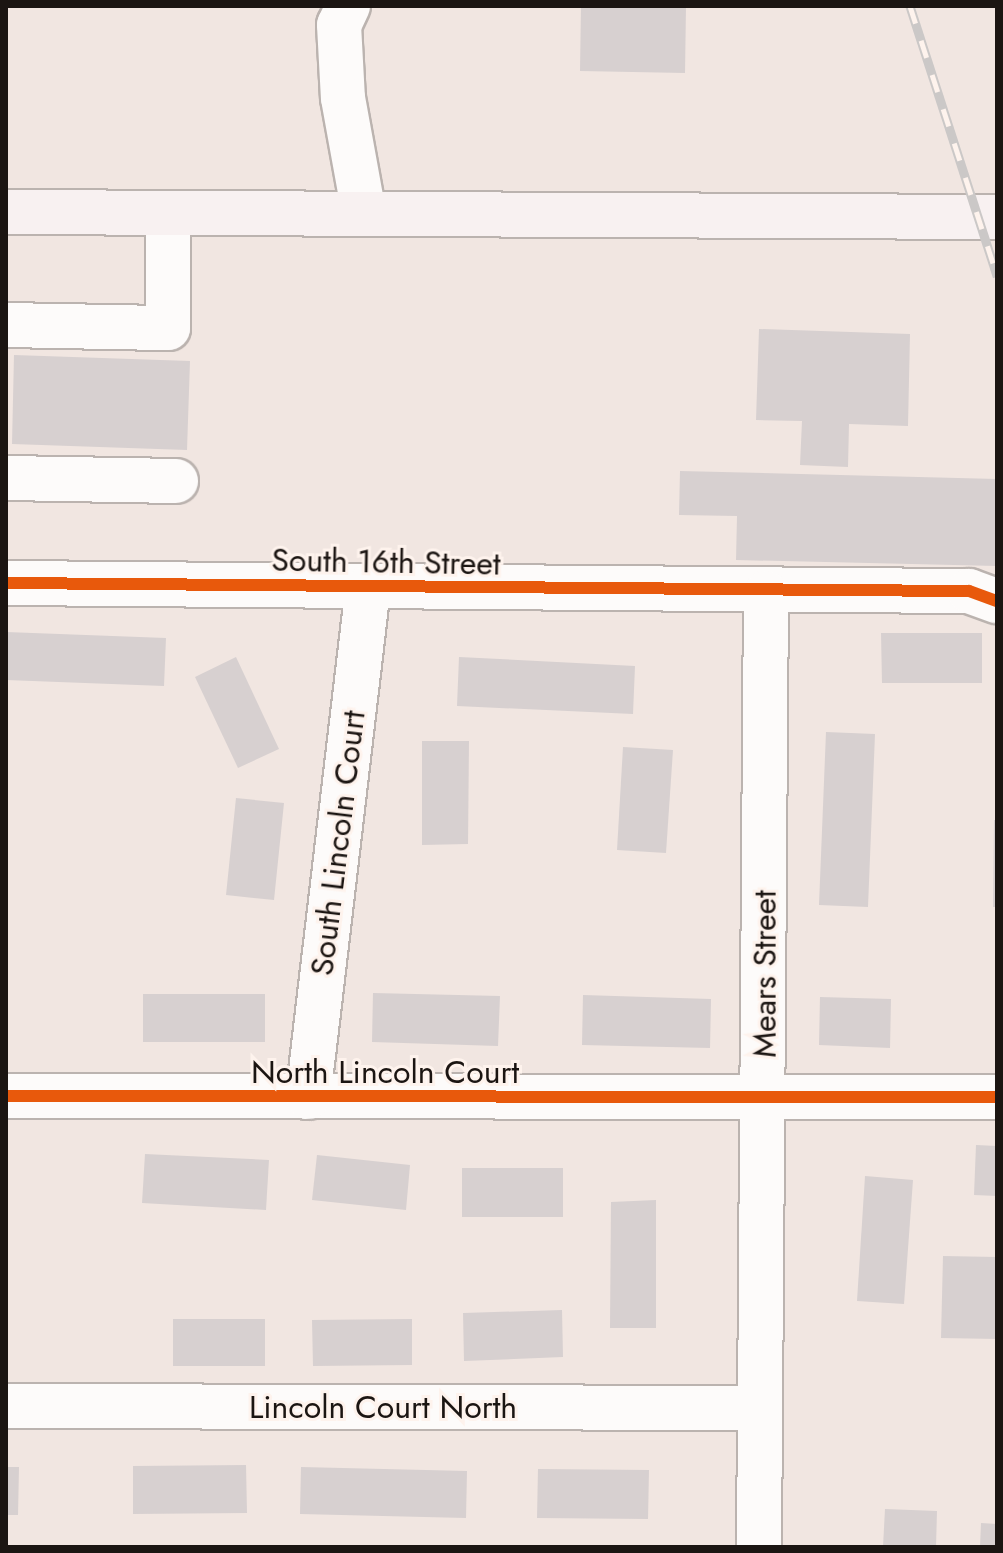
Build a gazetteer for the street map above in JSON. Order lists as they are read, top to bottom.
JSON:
{
  "streets": {
    "street": [
      "South 16th Street",
      "South Lincoln Court",
      "Mears Street",
      "North Lincoln Court",
      "Lincoln Court North"
    ]
  },
  "crossings": [
    ["South 16th Street", "South Lincoln Court"],
    ["South 16th Street", "Mears Street"],
    ["South Lincoln Court", "North Lincoln Court"],
    ["Mears Street", "North Lincoln Court"],
    ["Mears Street", "Lincoln Court North"]
  ]
}
